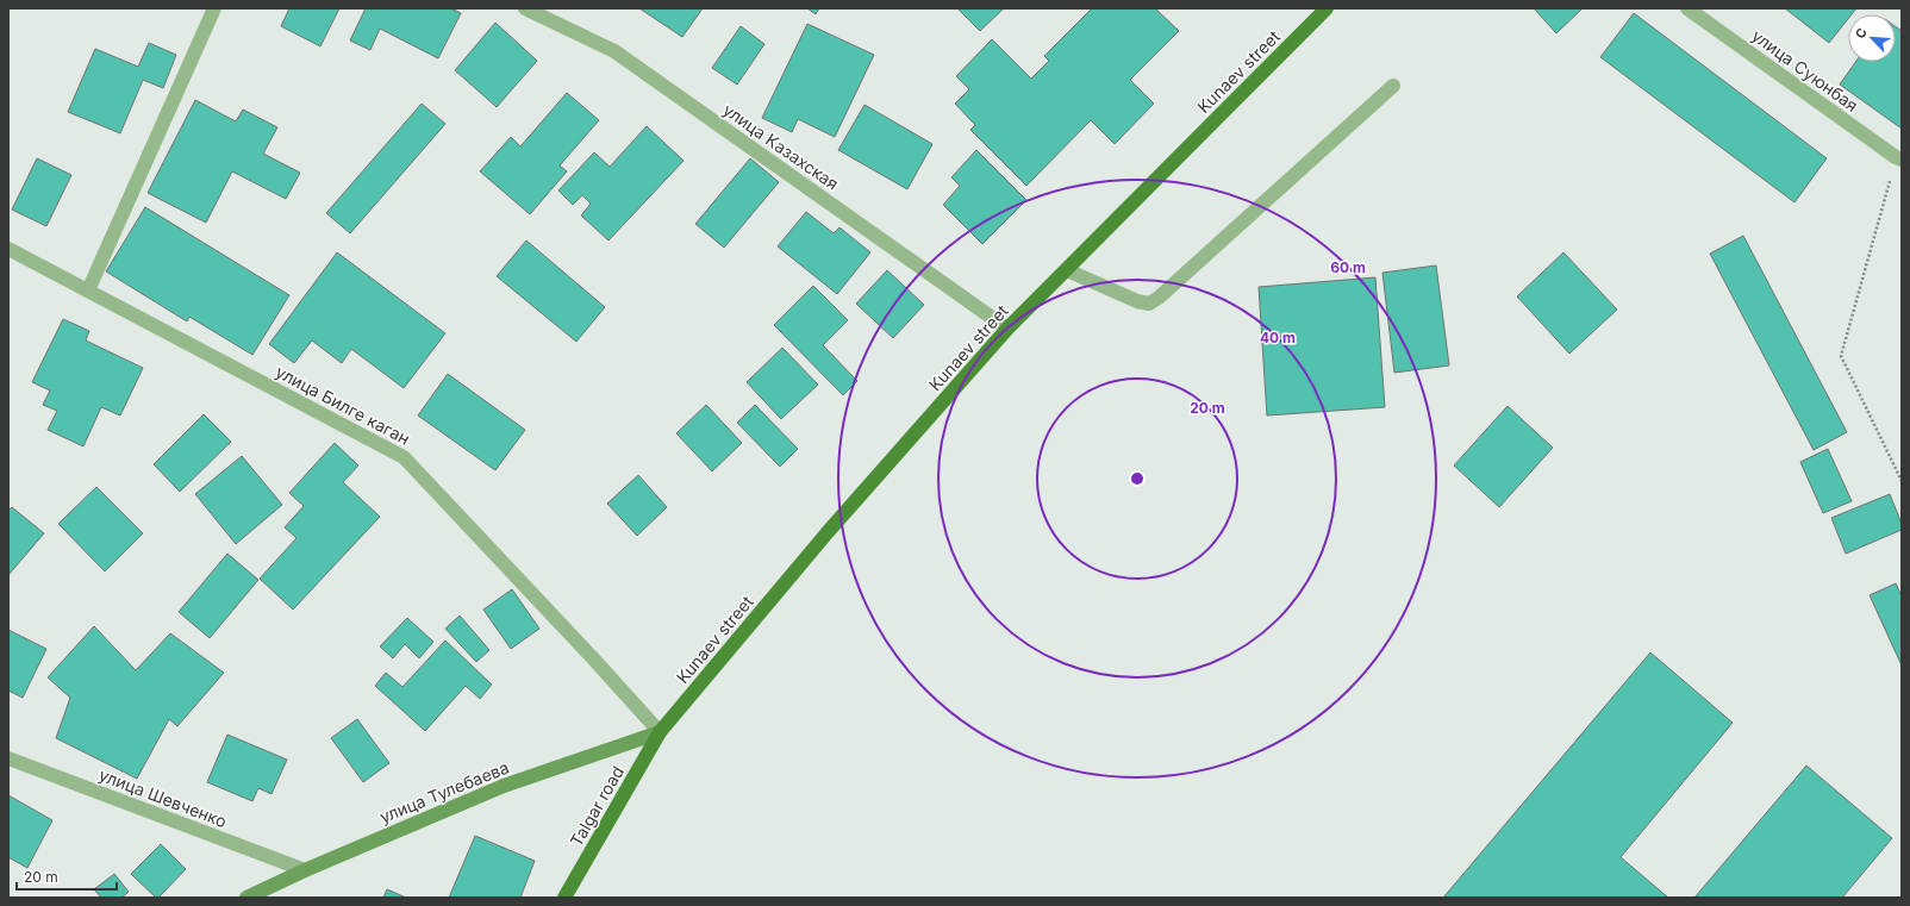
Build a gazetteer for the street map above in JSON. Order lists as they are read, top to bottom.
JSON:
{
  "streets": {
    "main road": ["Kunaev street", "Talgar road"],
    "street": [
      "улица Суюнбая",
      "улица Казахская",
      "улица Билге каган",
      "улица Тулебаева",
      "улица Шевченко"
    ]
  },
  "crossings": [
    ["Kunaev street", "улица Казахская"],
    ["Kunaev street", "улица Билге каган"],
    ["Kunaev street", "улица Тулебаева"],
    ["Kunaev street", "Talgar road"],
    ["улица Билге каган", "улица Тулебаева"],
    ["улица Билге каган", "Talgar road"],
    ["улица Тулебаева", "улица Шевченко"],
    ["улица Тулебаева", "Talgar road"]
  ],
  "scale_bar": "20 m",
  "north": "top left",
  "rings": ["60 m", "40 m", "20 m"]
}
